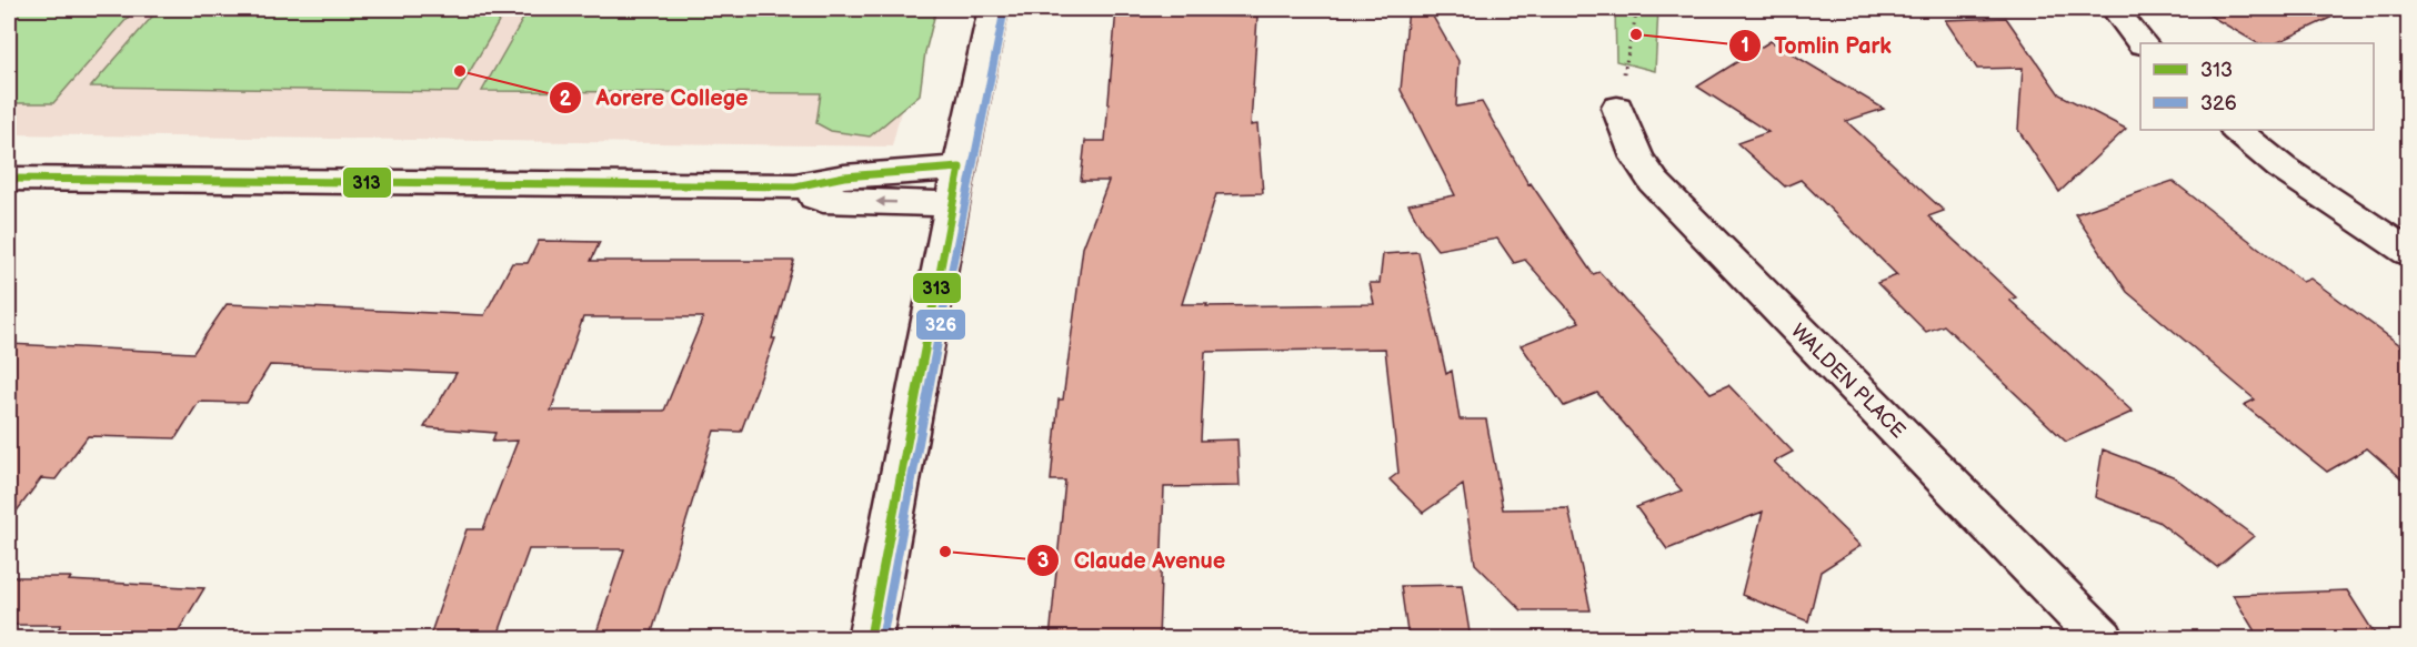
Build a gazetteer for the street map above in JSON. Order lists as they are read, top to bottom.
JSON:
{
  "streets": {
    "main road": ["WALDEN PLACE"]
  },
  "places": ["Tomlin Park", "Aorere College", "Claude Avenue"],
  "lines": ["transit line 326", "transit line 313"],
  "legend": ["313", "326"]
}
